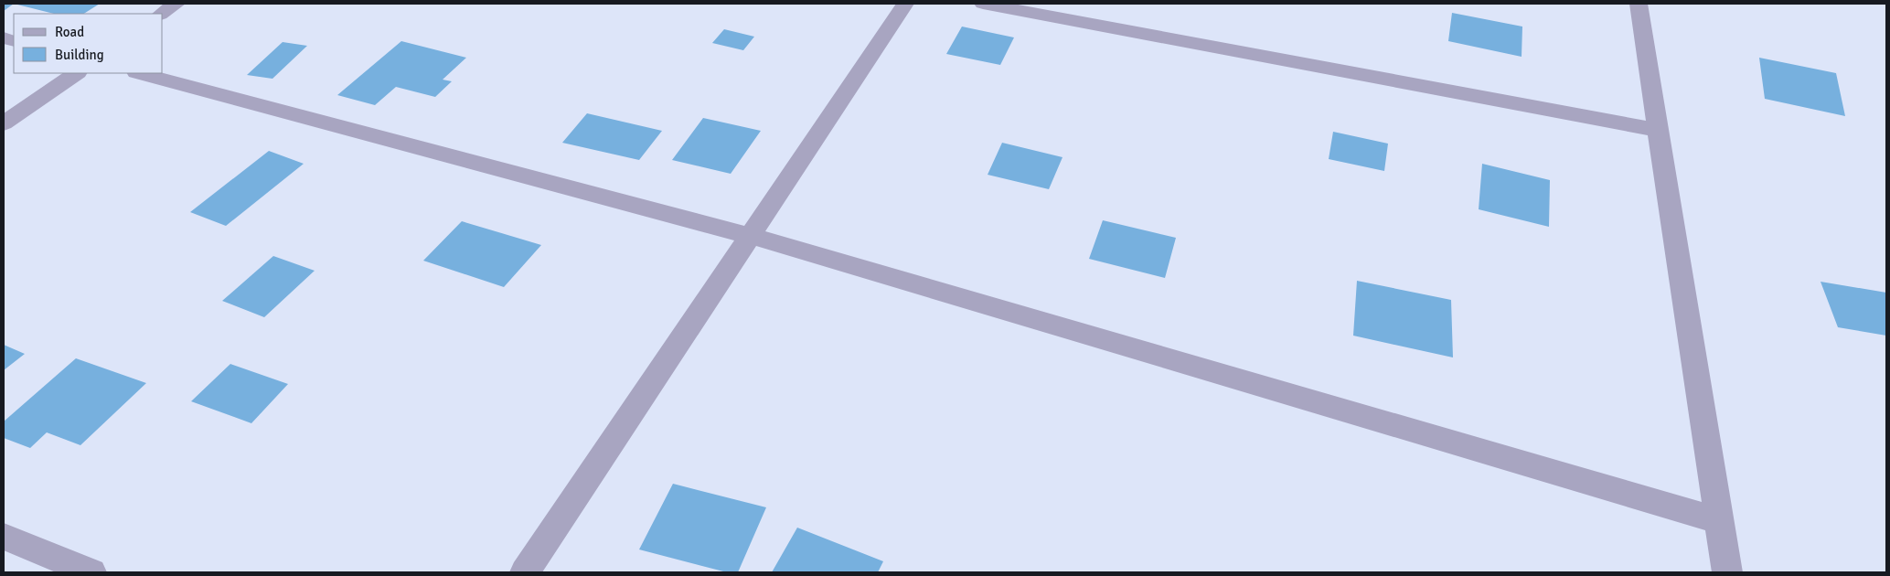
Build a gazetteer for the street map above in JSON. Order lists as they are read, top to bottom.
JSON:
{
  "legend": ["Road", "Building"]
}
